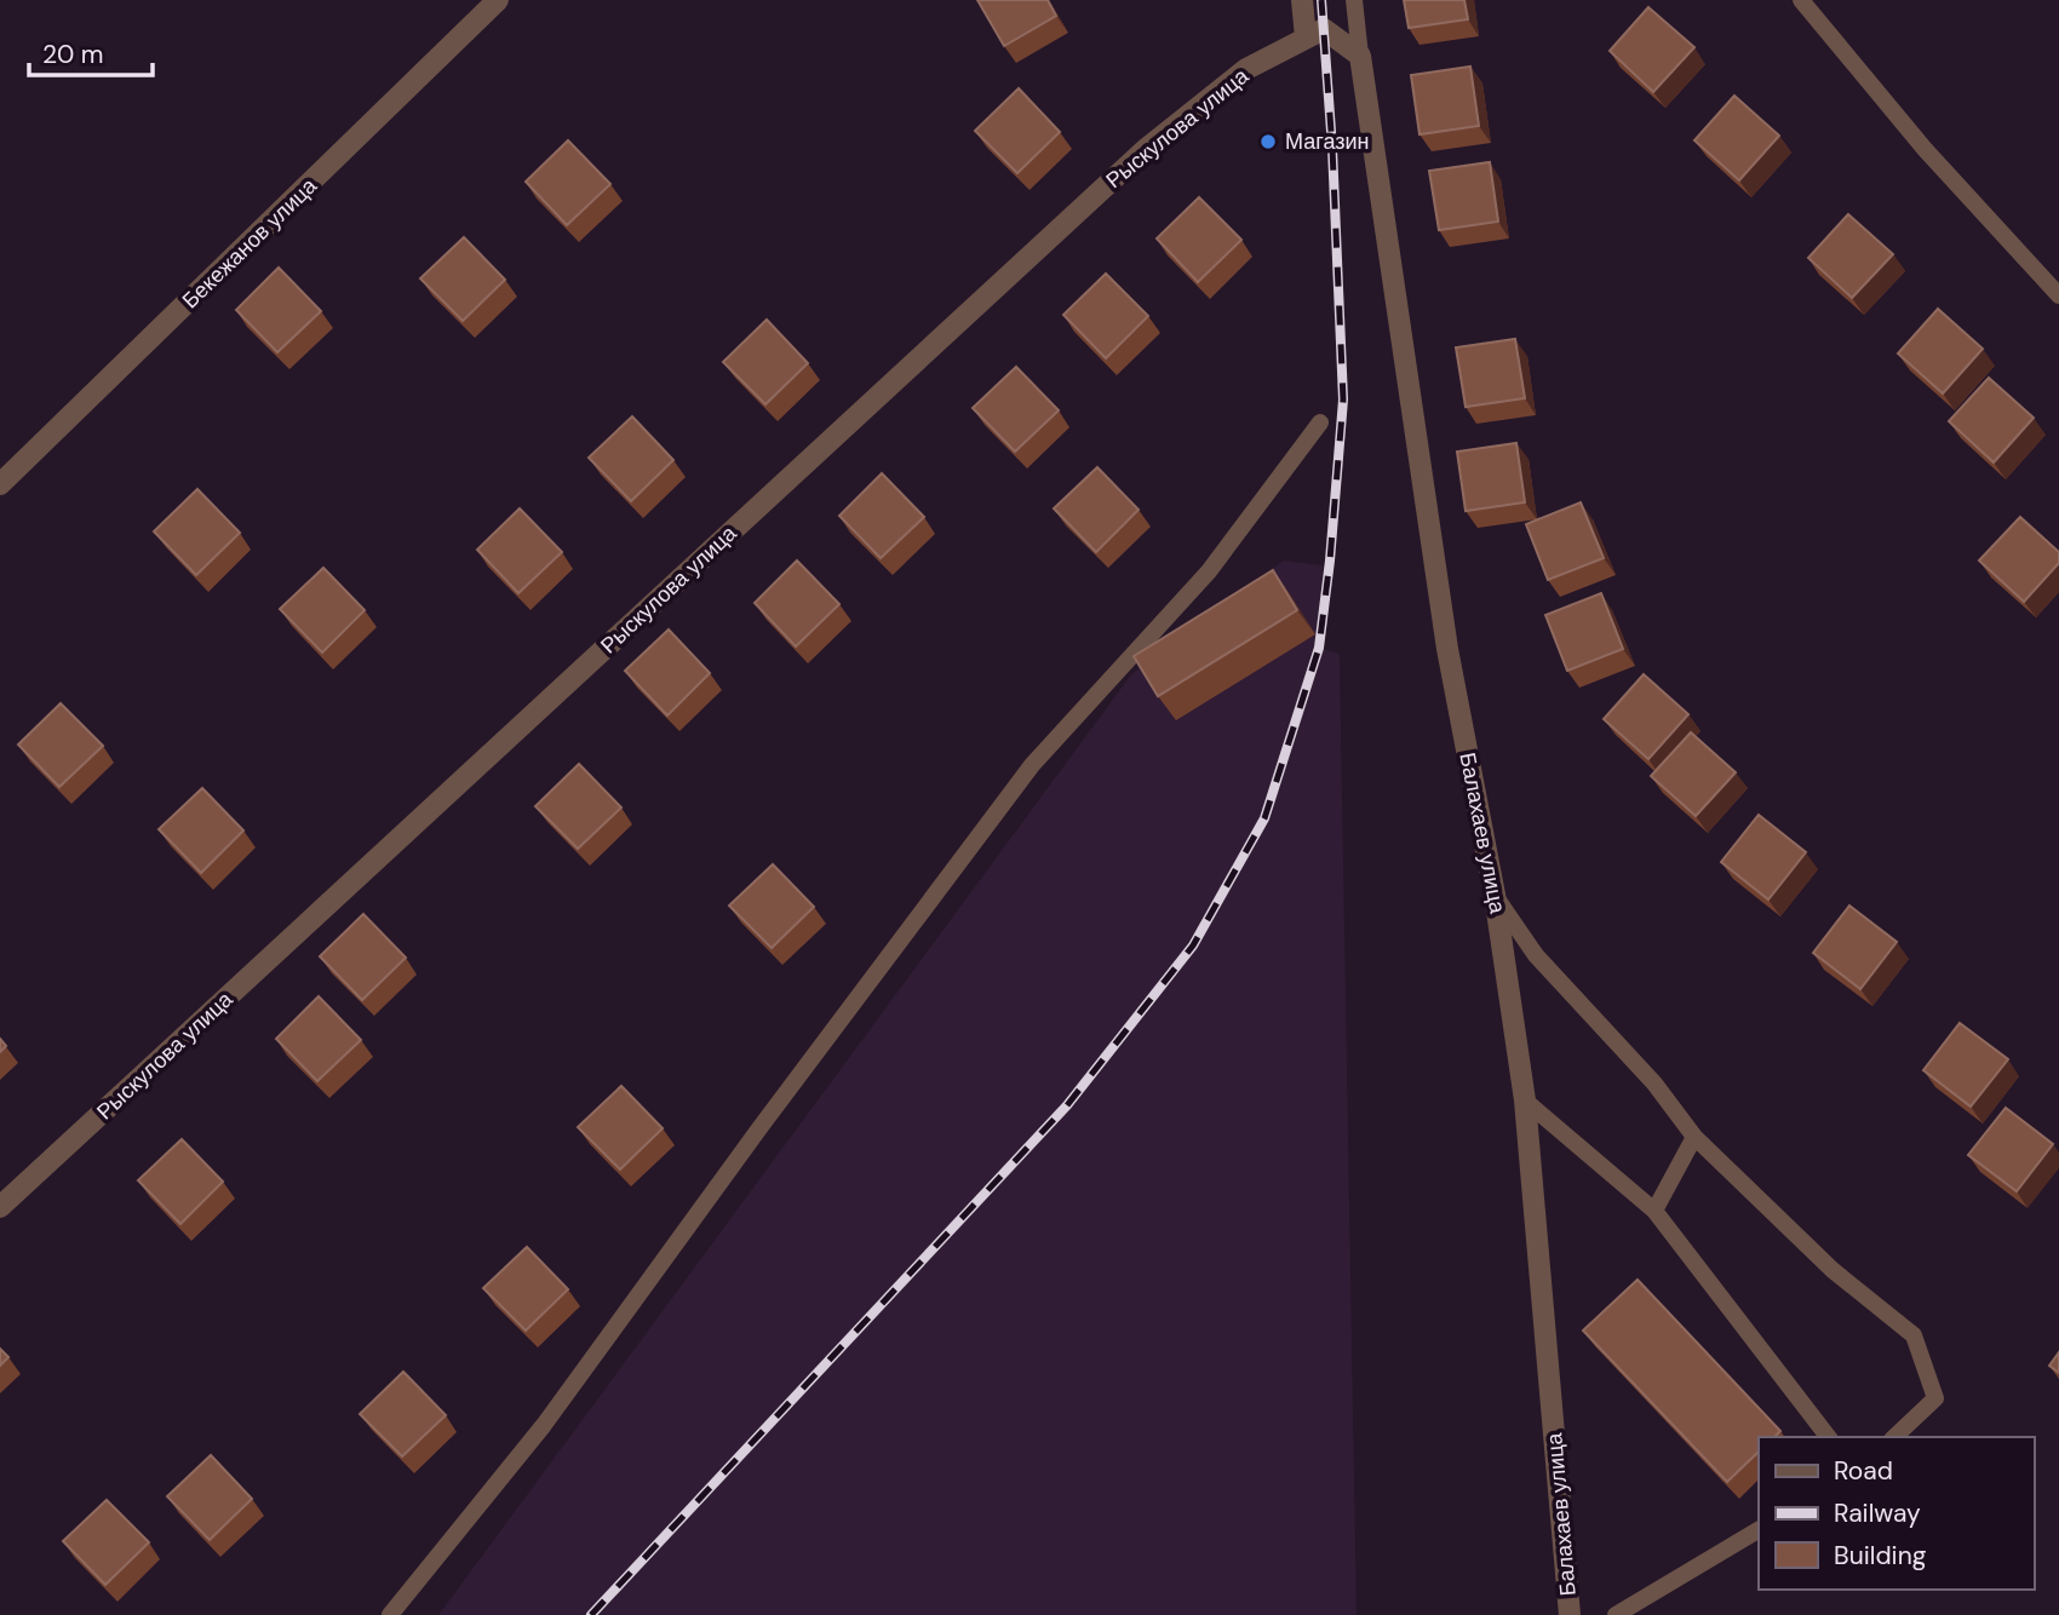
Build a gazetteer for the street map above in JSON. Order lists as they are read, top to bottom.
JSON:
{
  "streets": {
    "street": ["Рыскулова улица", "Бекежанов улица", "Балахаев улица"]
  },
  "places": ["Магазин"],
  "legend": ["Road", "Railway", "Building"],
  "scale_bar": "20 m"
}
